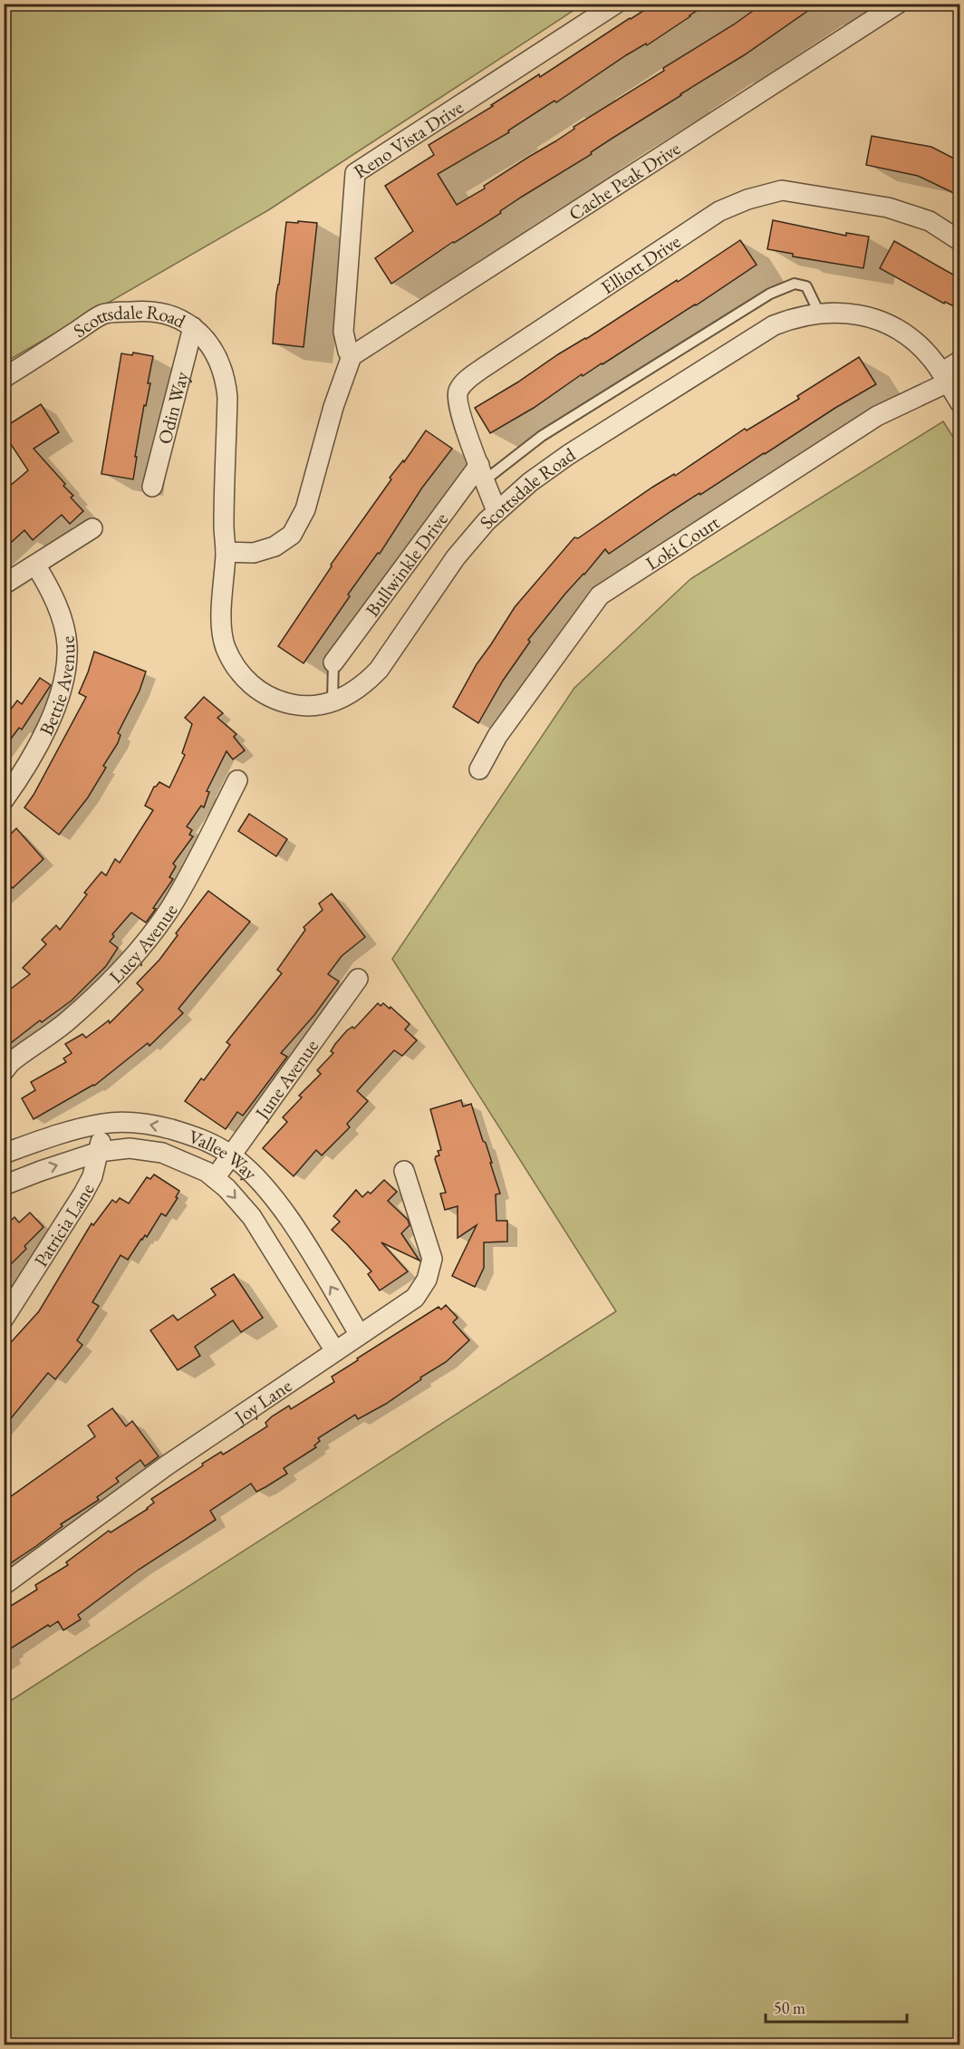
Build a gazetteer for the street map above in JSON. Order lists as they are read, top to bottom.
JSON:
{
  "streets": {
    "street": [
      "Reno Vista Drive",
      "Cache Peak Drive",
      "Elliott Drive",
      "Scottsdale Road",
      "Odin Way",
      "Loki Court",
      "Bullwinkle Drive",
      "Bettie Avenue",
      "Lucy Avenue",
      "June Avenue",
      "Vallee Way",
      "Patricia Lane",
      "Joy Lane"
    ]
  },
  "crossings": [
    ["Reno Vista Drive", "Cache Peak Drive"],
    ["Elliott Drive", "Scottsdale Road"],
    ["Elliott Drive", "Bullwinkle Drive"],
    ["Scottsdale Road", "Odin Way"],
    ["Scottsdale Road", "Loki Court"],
    ["June Avenue", "Vallee Way"],
    ["Vallee Way", "Patricia Lane"],
    ["Vallee Way", "Joy Lane"]
  ],
  "scale_bar": "50 m"
}
